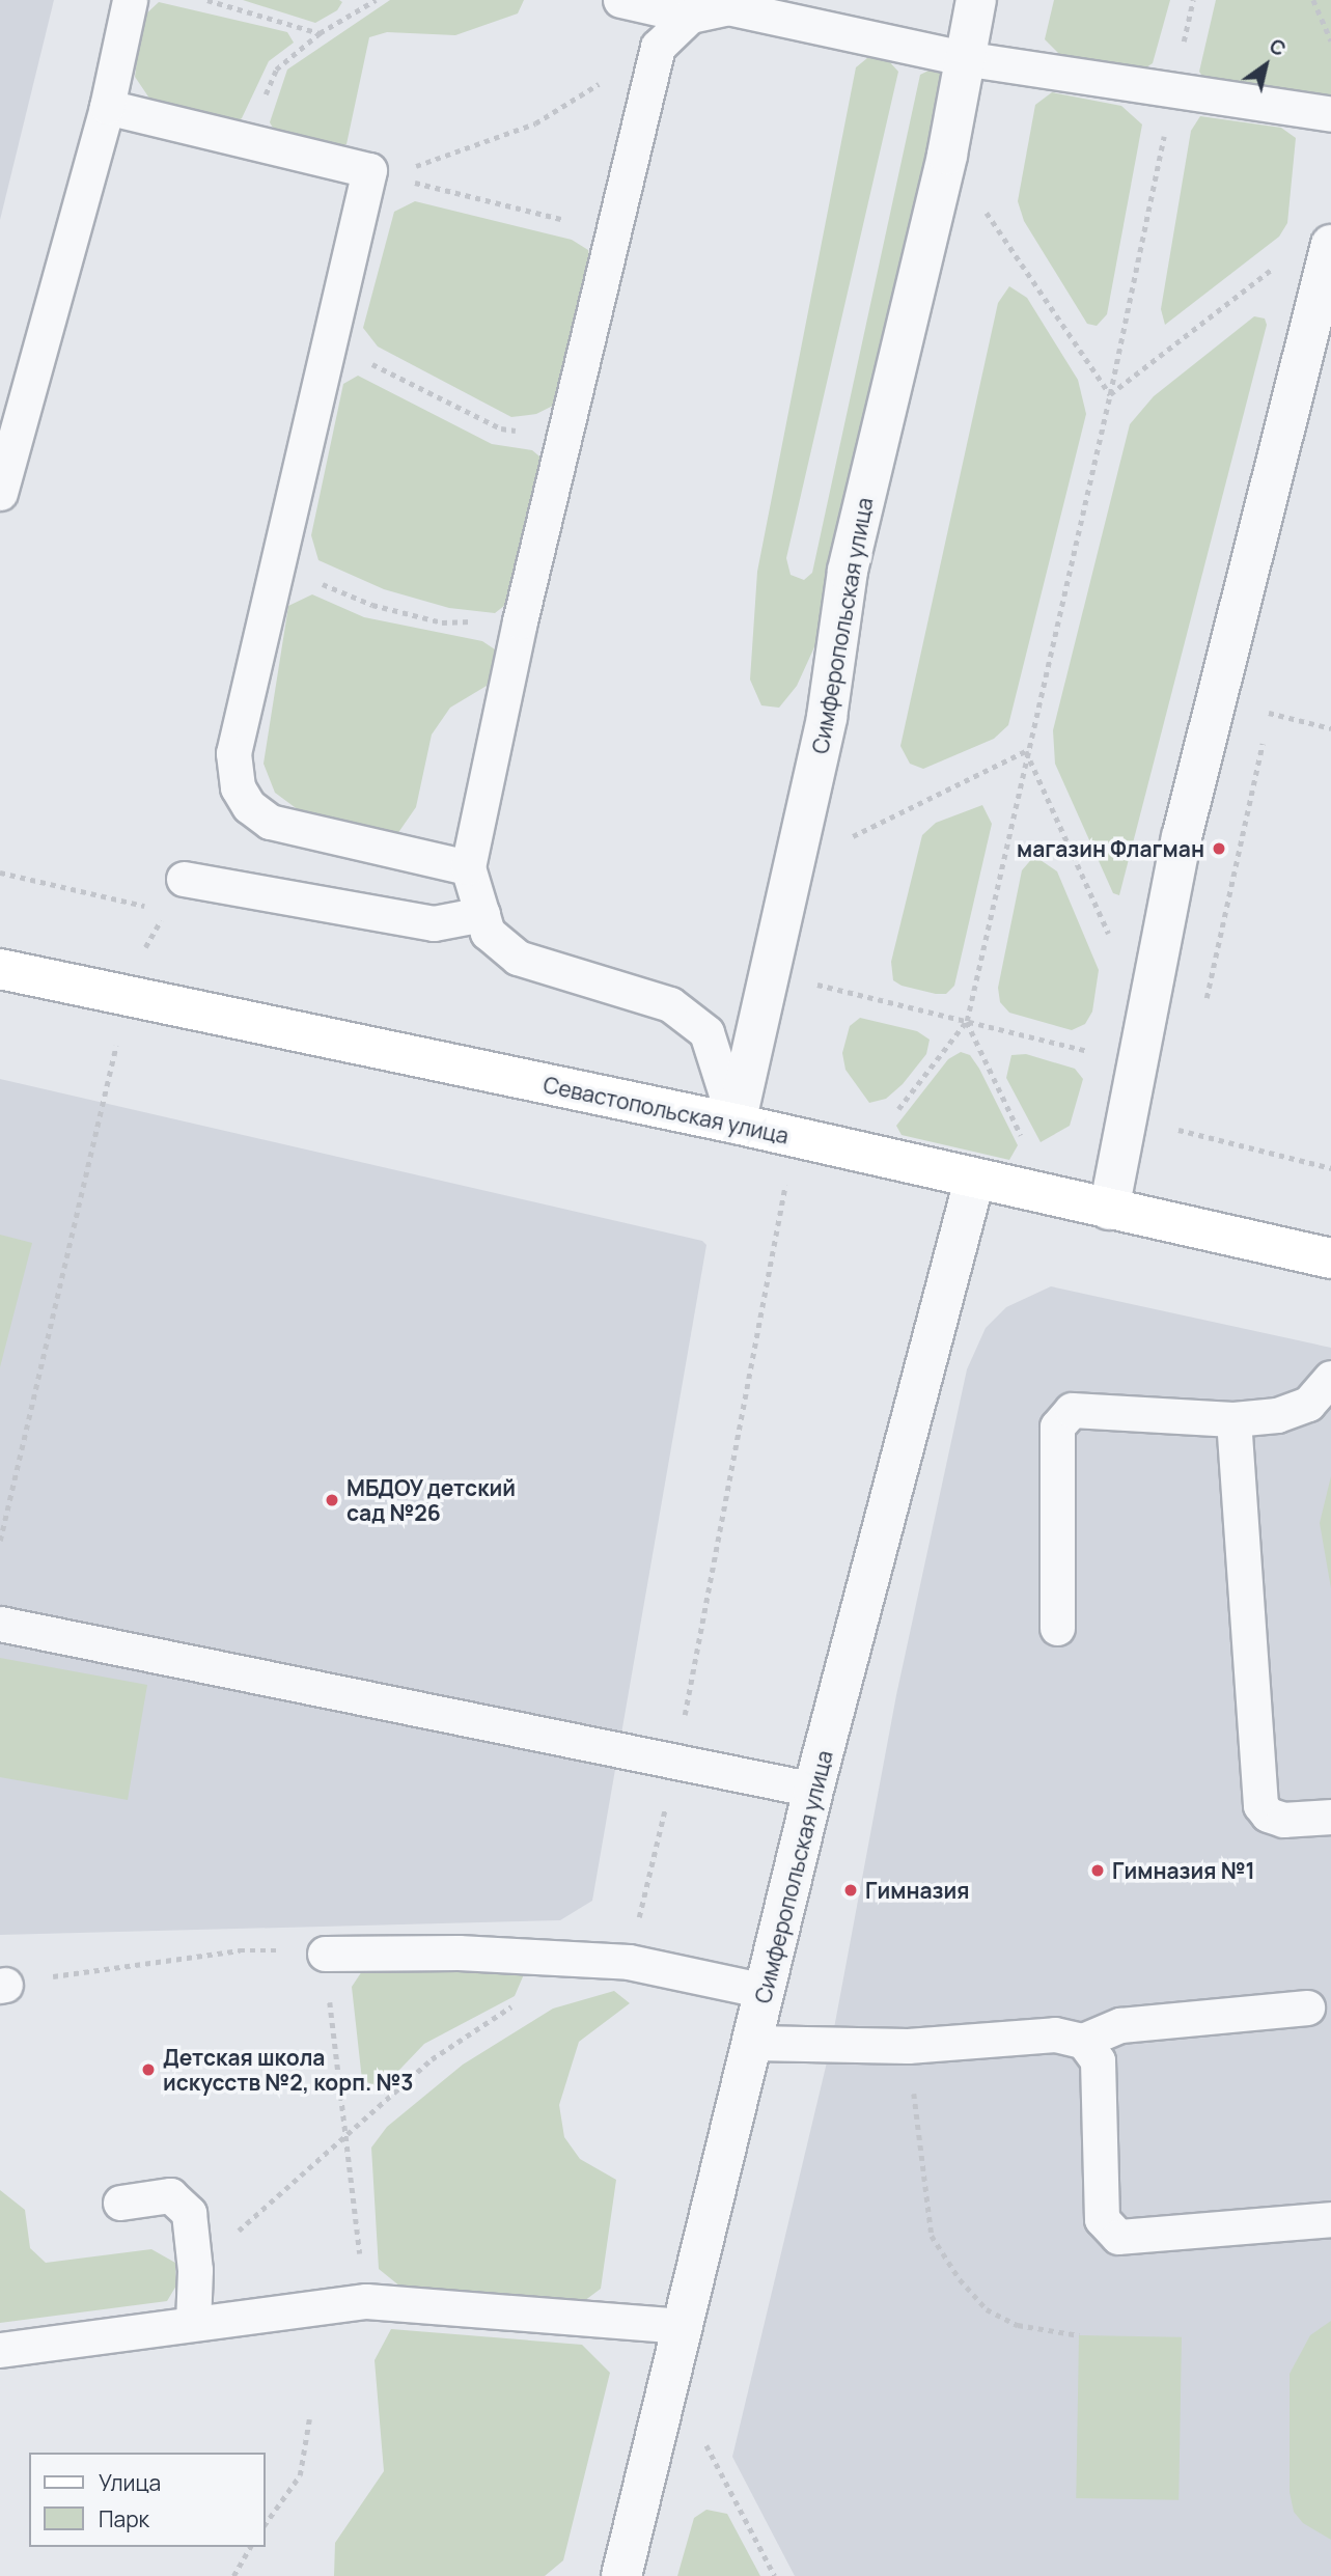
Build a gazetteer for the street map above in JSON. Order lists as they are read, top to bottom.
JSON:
{
  "streets": {
    "main road": ["Севастопольская улица"],
    "street": ["Симферопольская улица"]
  },
  "crossings": [
    ["Симферопольская улица", "Севастопольская улица"]
  ],
  "places": [
    "магазин Флагман",
    "МБДОУ детский сад №26",
    "Гимназия №1",
    "Гимназия",
    "Детская школа искусств №2, корп. №3"
  ],
  "legend": ["Улица", "Парк"],
  "north": "top right"
}
